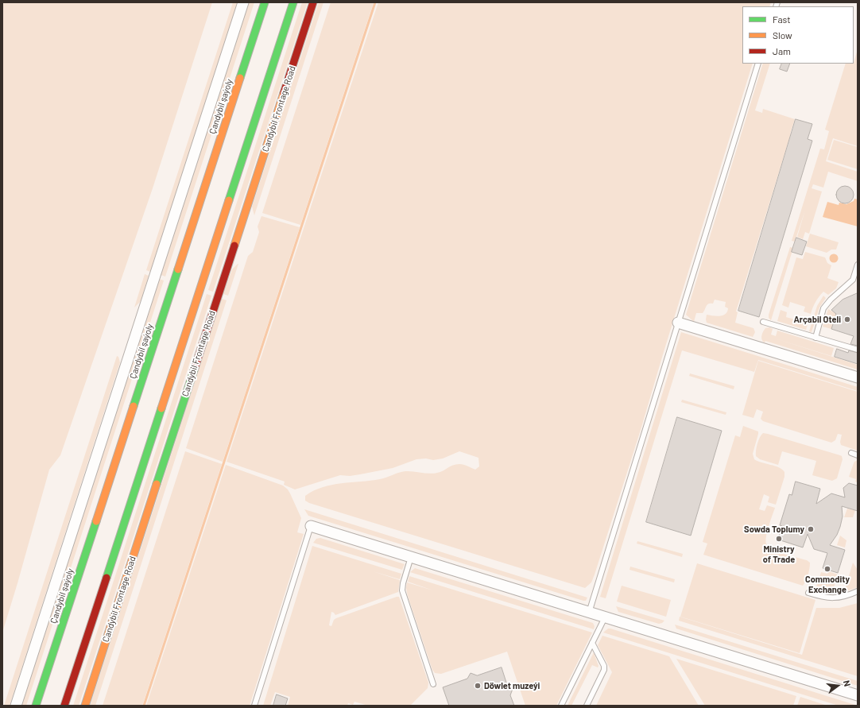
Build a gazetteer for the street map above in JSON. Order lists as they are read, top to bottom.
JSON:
{
  "streets": {
    "main road": ["Çandybil şaýoly", "Candybil Frontage Road"]
  },
  "places": [
    "Arçabil Oteli",
    "Sowda Toplumy",
    "Ministry of Trade",
    "Commodity Exchange",
    "Döwlet muzeýi"
  ],
  "legend": ["Fast", "Slow", "Jam"],
  "north": "right"
}
